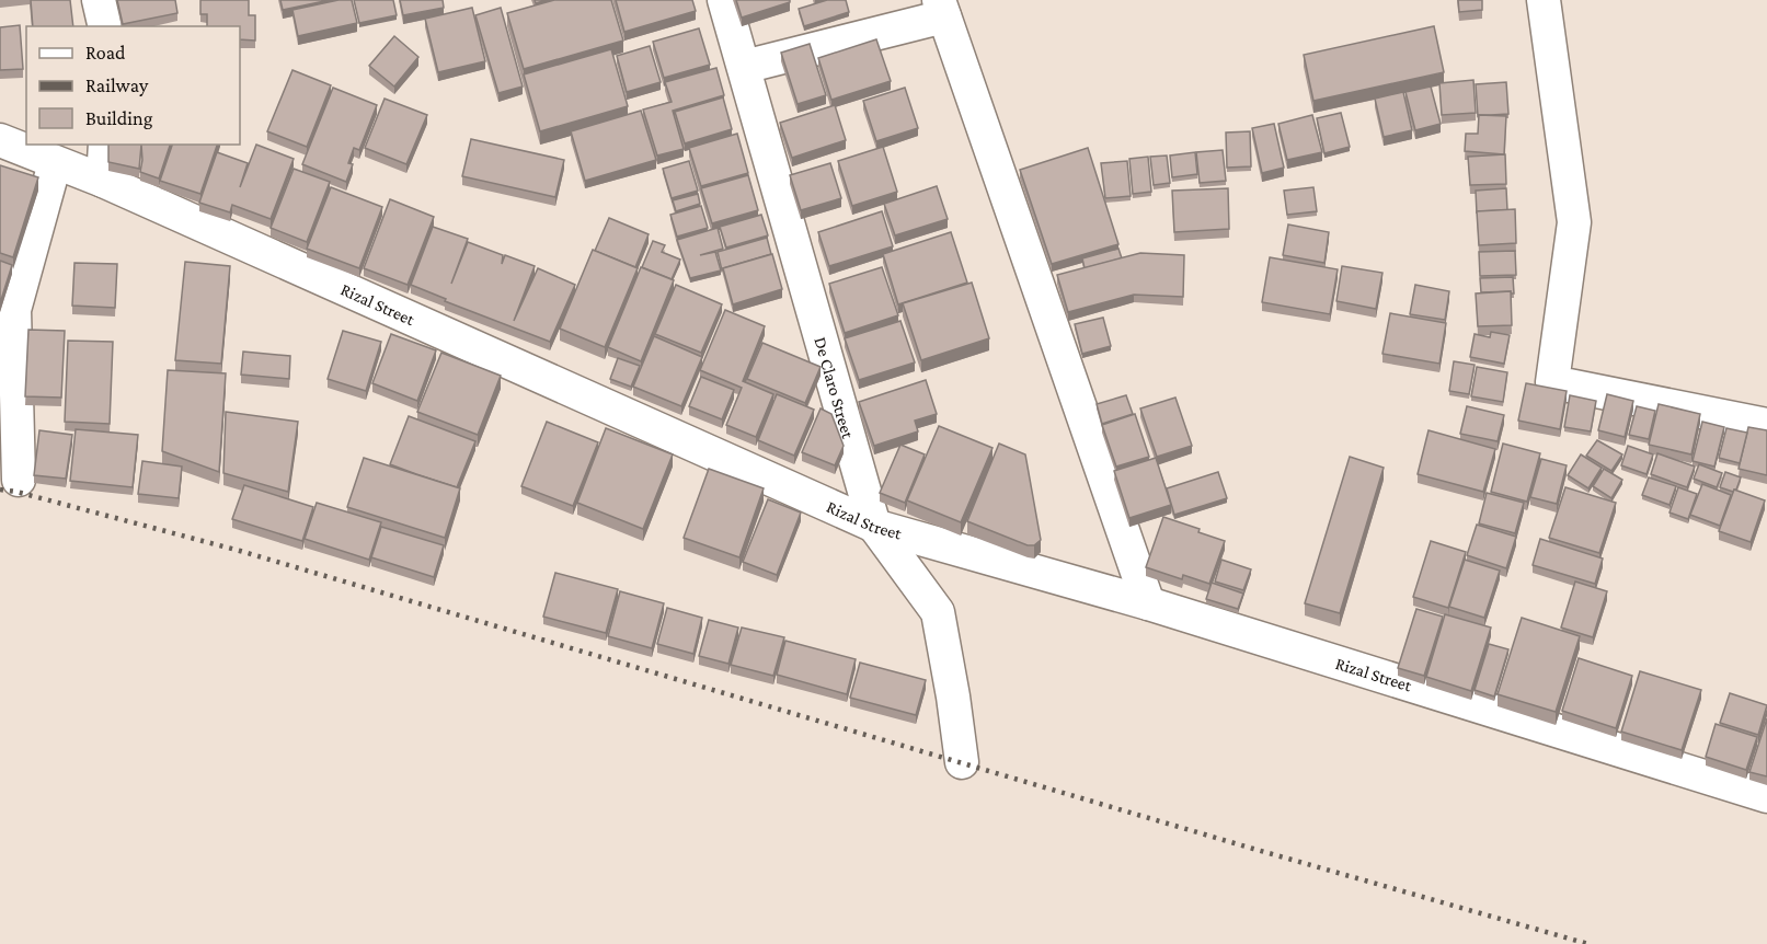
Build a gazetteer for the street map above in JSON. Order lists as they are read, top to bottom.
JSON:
{
  "streets": {
    "street": ["Rizal Street", "De Claro Street"]
  },
  "crossings": [
    ["Rizal Street", "De Claro Street"]
  ],
  "legend": ["Road", "Railway", "Building"]
}
